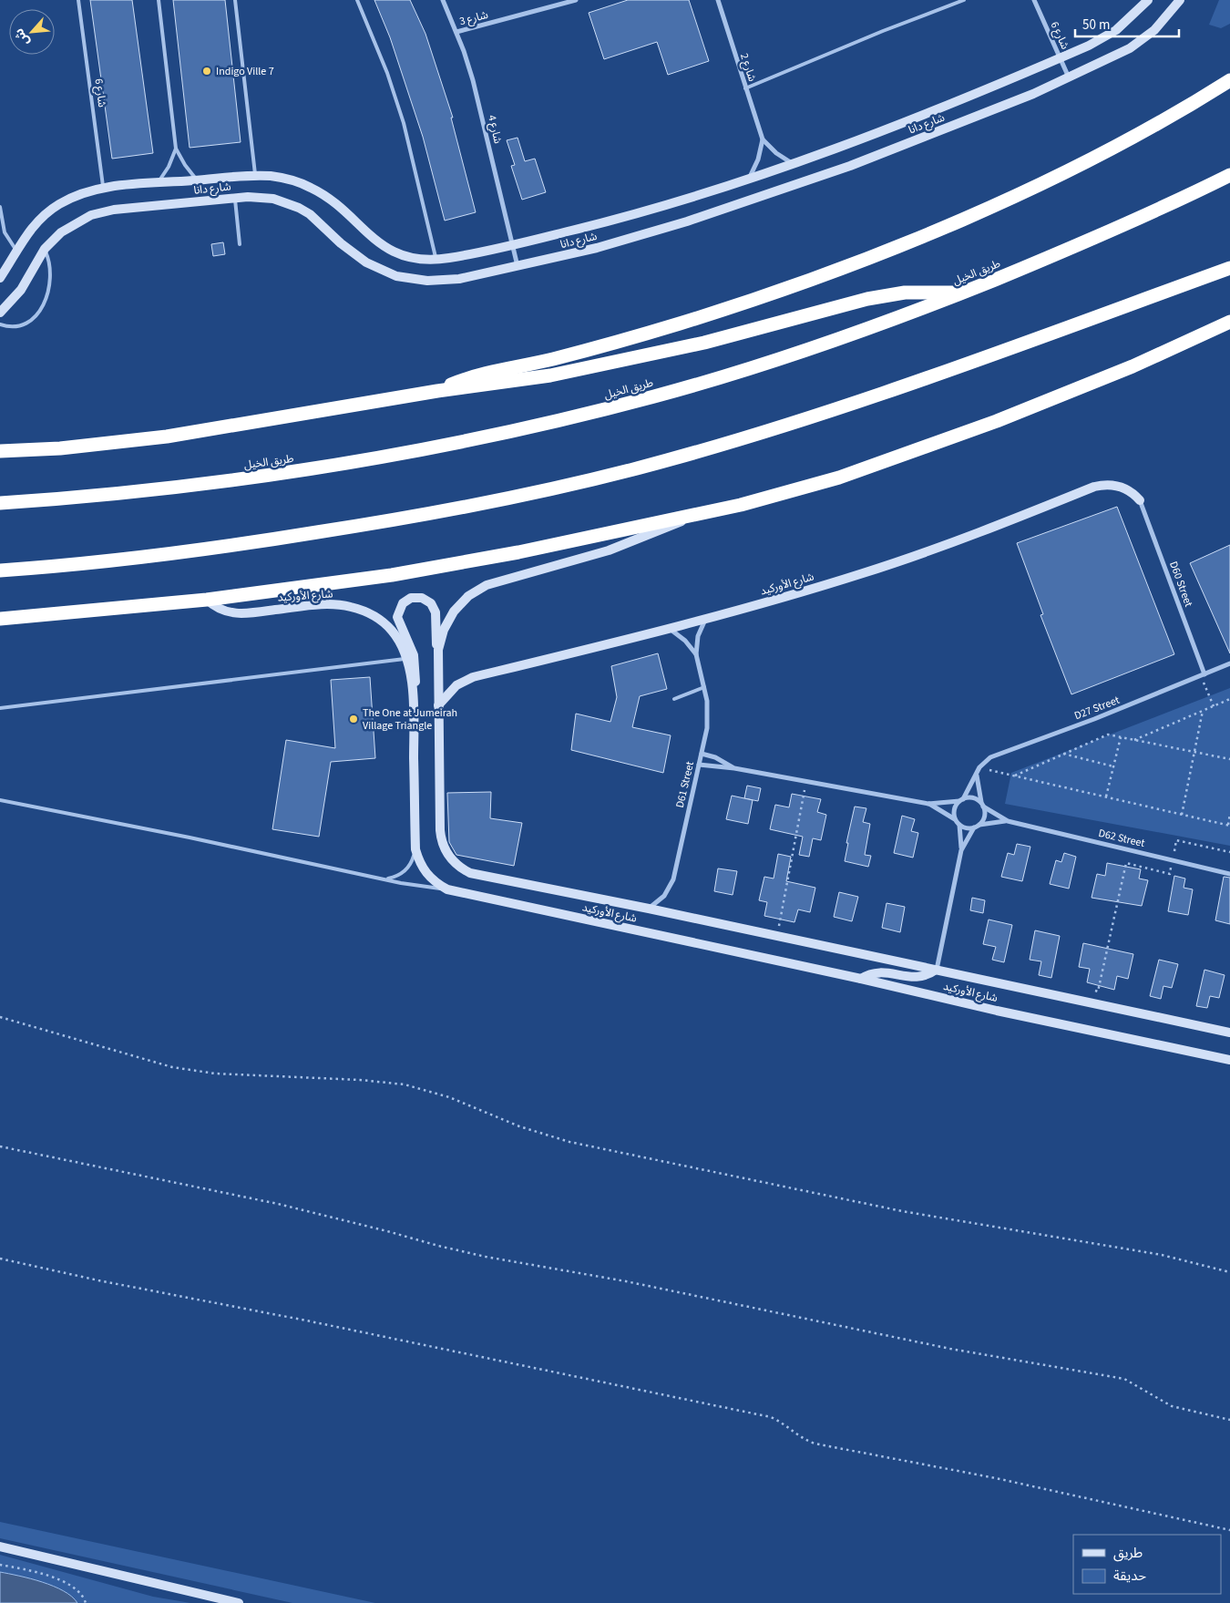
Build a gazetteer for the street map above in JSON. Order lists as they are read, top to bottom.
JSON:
{
  "streets": {
    "highway": ["طريق الخيل"],
    "street": [
      "شارع 3",
      "شارع 6",
      "شارع 2",
      "شارع دانا",
      "شارع 4",
      "شارع الأوركيد",
      "D60 Street",
      "D27 Street",
      "D61 Street",
      "D62 Street"
    ]
  },
  "crossings": [
    ["شارع 3", "شارع 4"],
    ["شارع 6", "شارع دانا"],
    ["شارع 2", "شارع دانا"],
    ["شارع دانا", "شارع 4"],
    ["شارع الأوركيد", "D60 Street"],
    ["شارع الأوركيد", "D61 Street"],
    ["D60 Street", "D27 Street"]
  ],
  "places": ["Indigo Ville 7", "The One at Jumeirah Village Triangle"],
  "legend": ["طريق", "حديقة"],
  "scale_bar": "50 m",
  "north": "bottom left"
}
